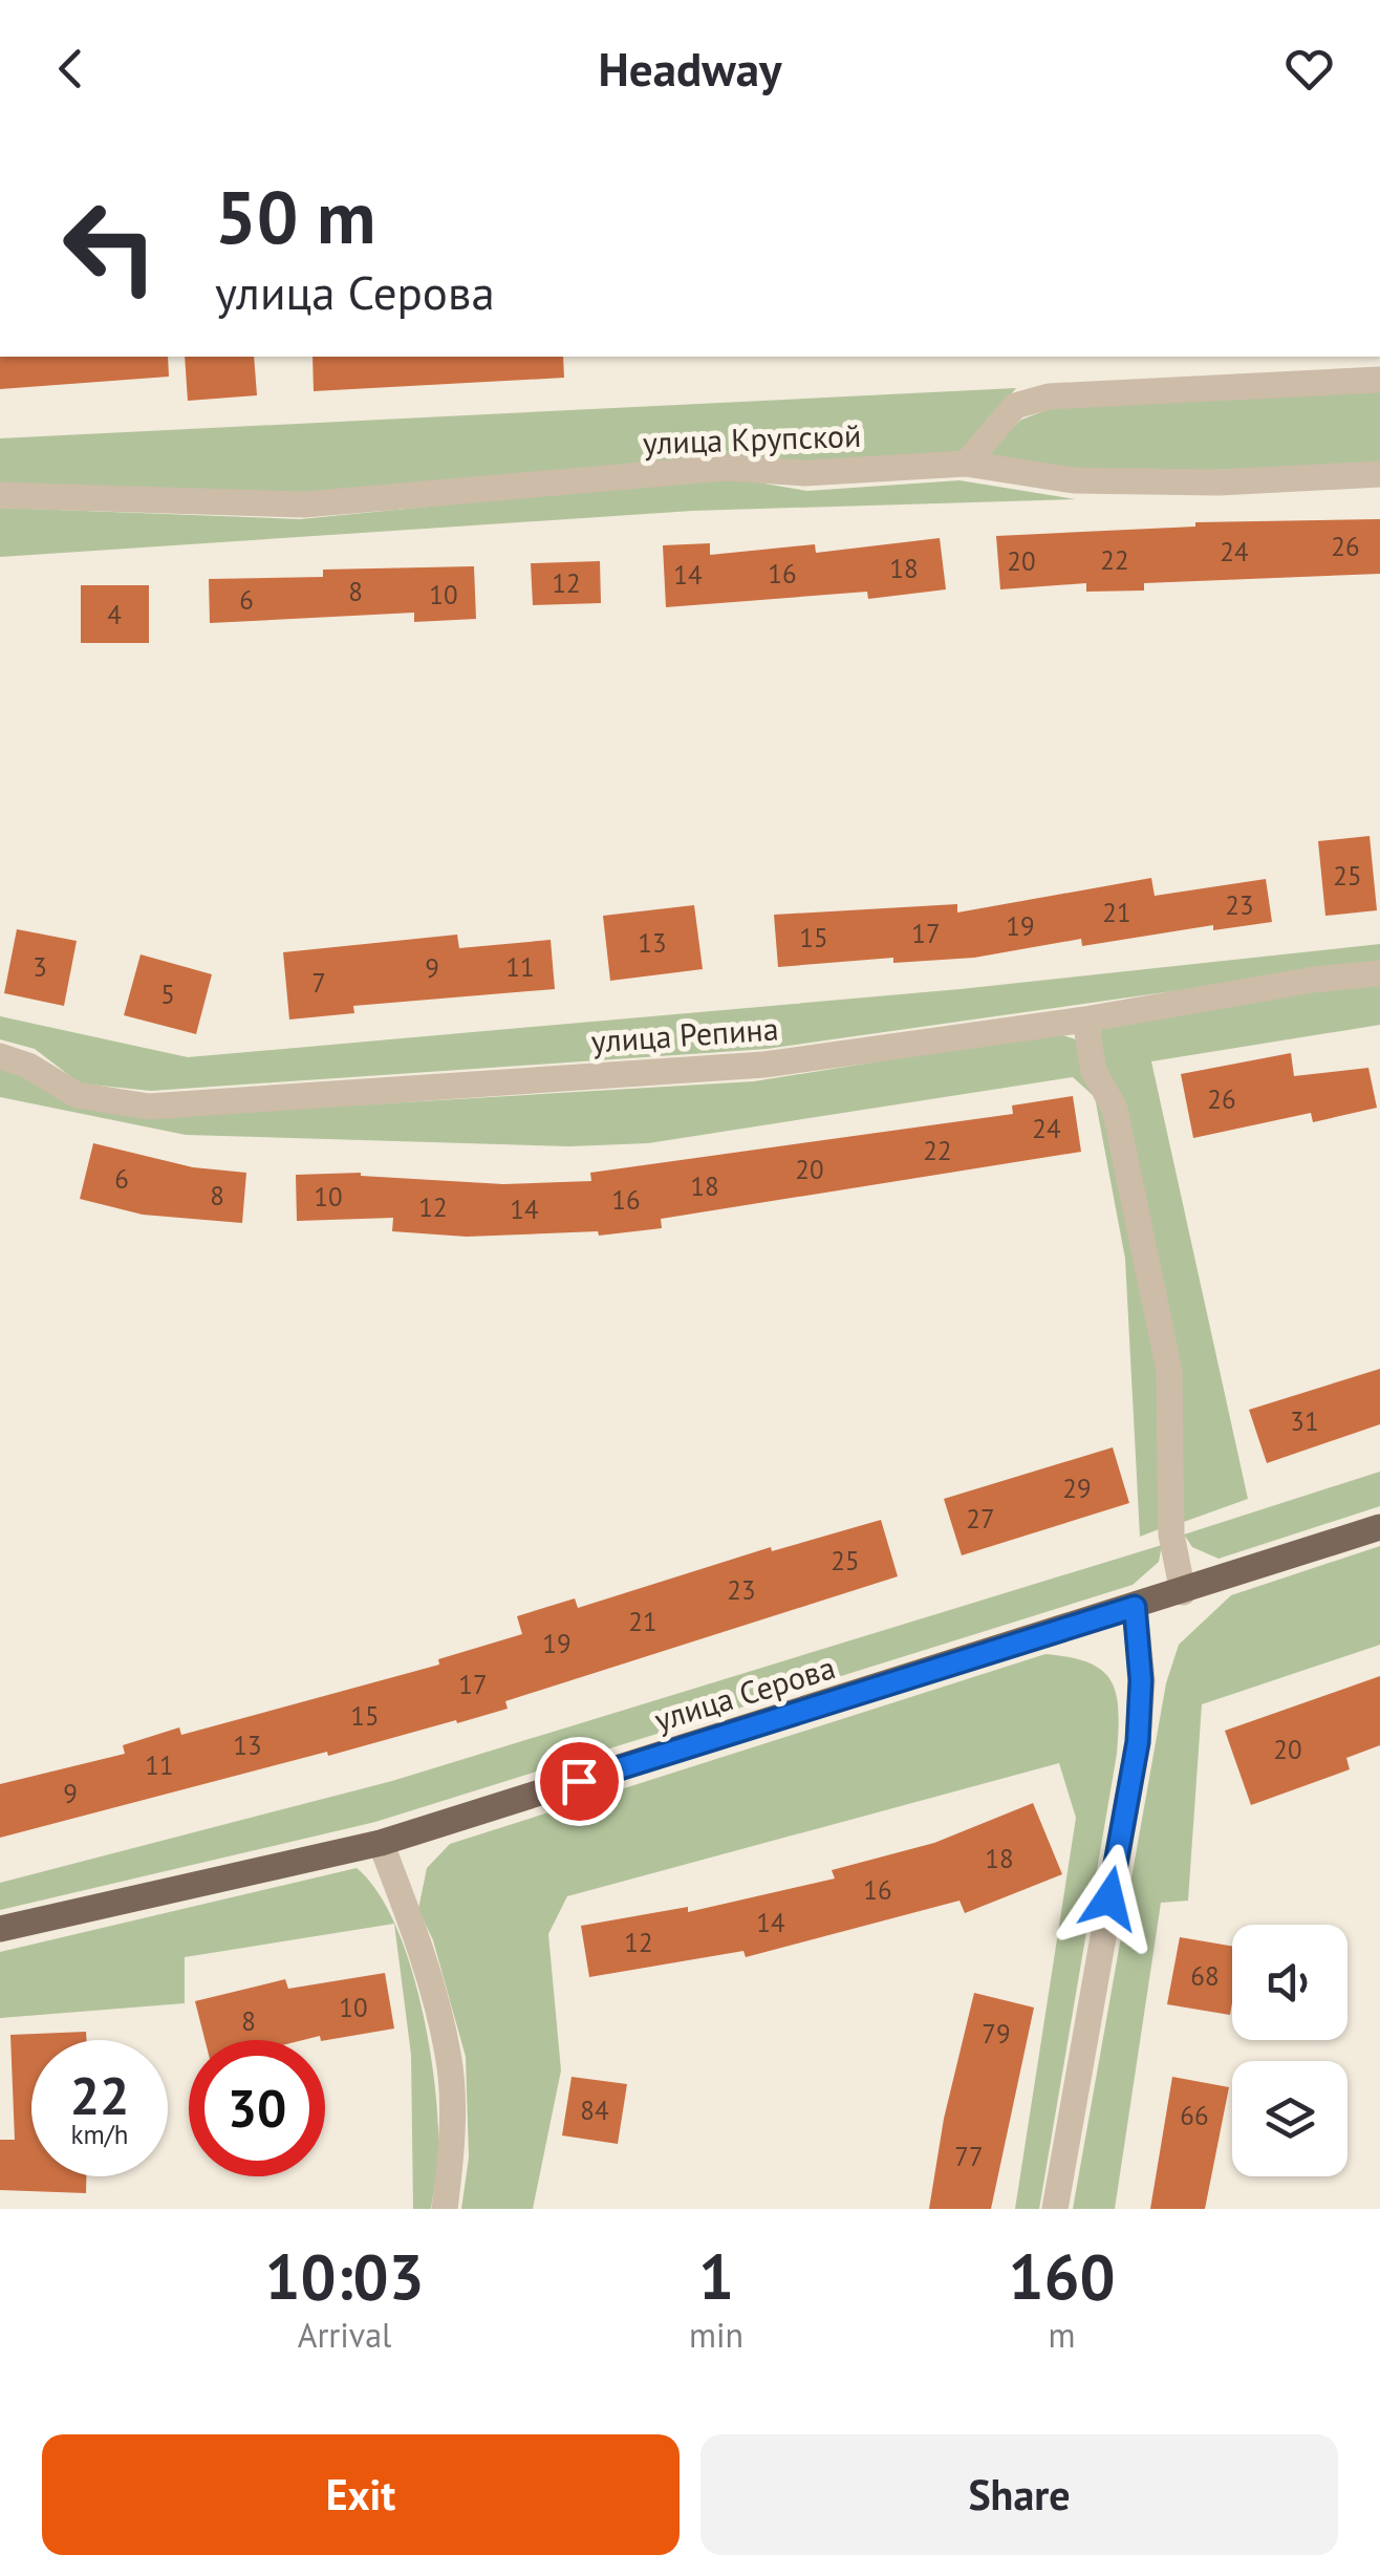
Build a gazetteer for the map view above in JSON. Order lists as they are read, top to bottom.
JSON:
{
  "streets": {
    "main road": ["улица Серова"],
    "street": ["улица Крупской", "улица Репина"]
  },
  "house_numbers": [
    "26",
    "24",
    "22",
    "20",
    "18",
    "16",
    "14",
    "12",
    "8",
    "10",
    "6",
    "4",
    "25",
    "23",
    "21",
    "19",
    "17",
    "15",
    "13",
    "3",
    "11",
    "9",
    "7",
    "5",
    "26",
    "24",
    "22",
    "20",
    "6",
    "18",
    "8",
    "10",
    "16",
    "12",
    "14",
    "31",
    "29",
    "27",
    "25",
    "23",
    "21",
    "19",
    "17",
    "15",
    "13",
    "20",
    "11",
    "9",
    "18",
    "16",
    "14",
    "12",
    "68",
    "10",
    "8",
    "79",
    "84",
    "66",
    "77"
  ],
  "page": {
    "header": "Headway",
    "turn": ["50 m", "улица Серова"],
    "speed": "22 km/h",
    "limit": "30",
    "eta": [
      "10:03",
      "Arrival",
      "1",
      "min",
      "160",
      "m"
    ],
    "buttons": ["Exit", "Share"]
  }
}
